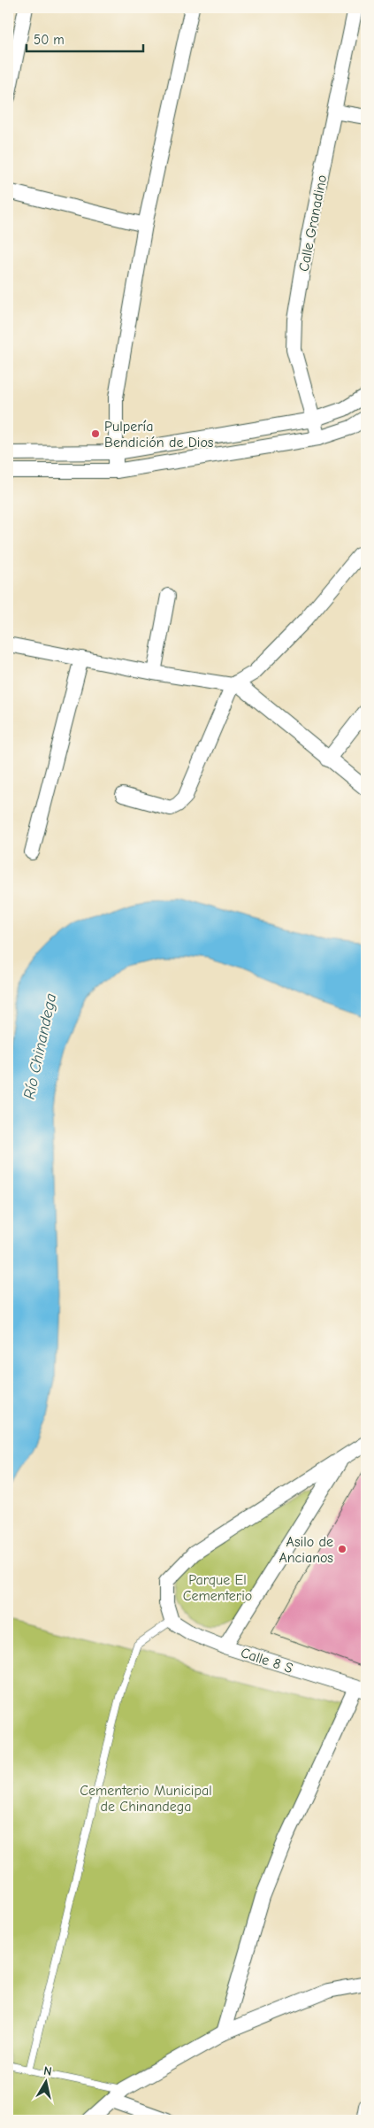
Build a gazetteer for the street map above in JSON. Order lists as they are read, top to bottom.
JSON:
{
  "streets": {
    "street": ["Calle Granadino", "Calle 8 S"]
  },
  "water": ["Río Chinandega"],
  "parks": ["Parque El Cementerio", "Cementerio Municipal de Chinandega"],
  "places": ["Pulpería Bendición de Dios", "Asilo de Ancianos"],
  "scale_bar": "50 m",
  "north": "top"
}
